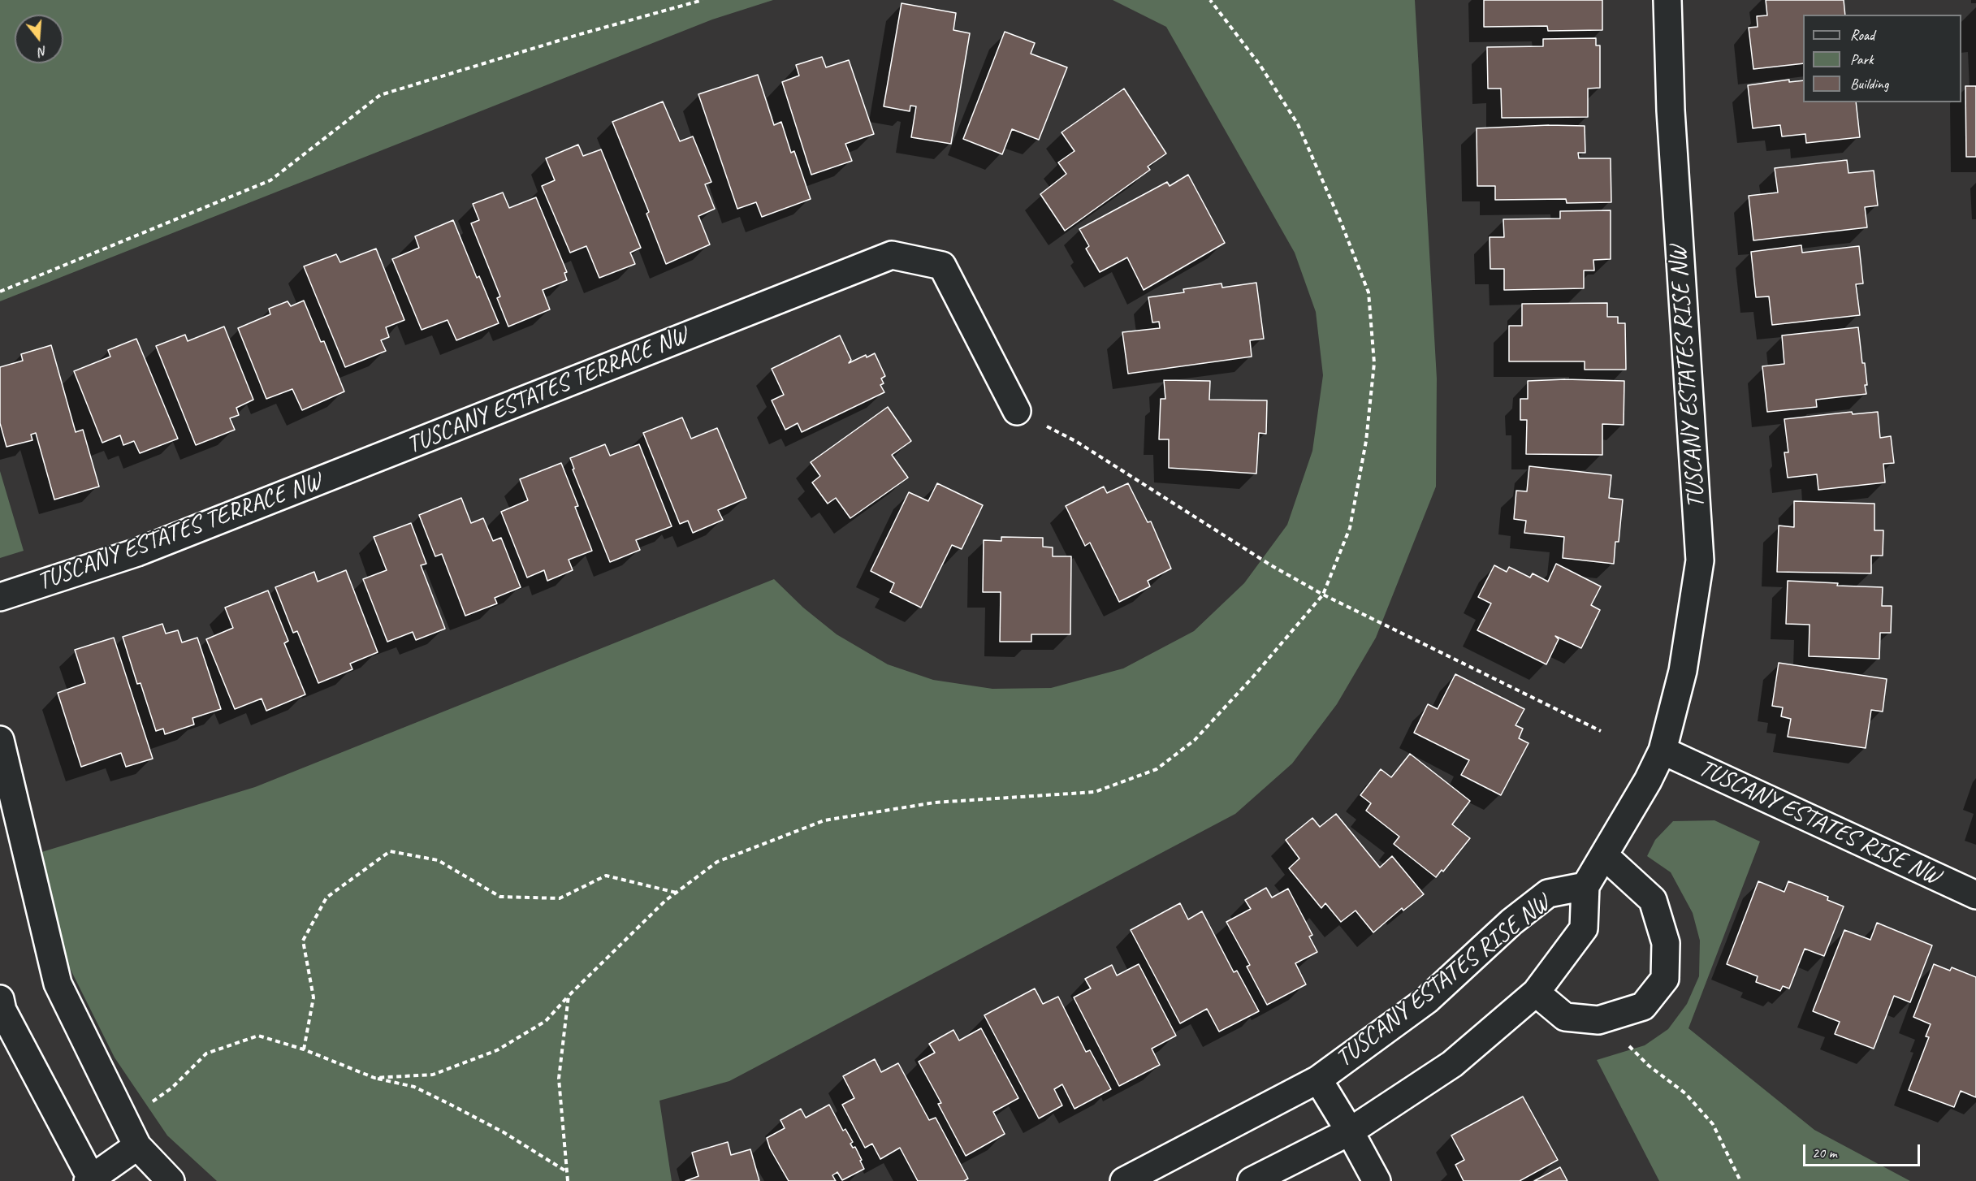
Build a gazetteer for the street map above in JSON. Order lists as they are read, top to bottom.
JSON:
{
  "streets": {
    "street": ["TUSCANY ESTATES RISE NW", "TUSCANY ESTATES TERRACE NW"]
  },
  "legend": ["Road", "Park", "Building"],
  "scale_bar": "20 m",
  "north": "bottom"
}
